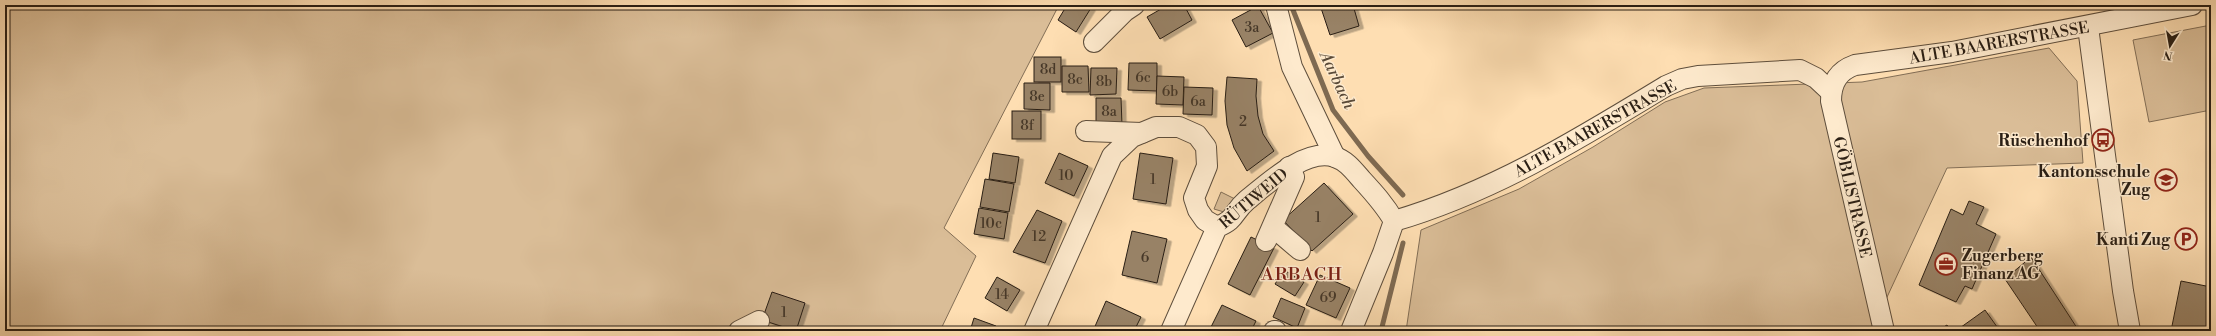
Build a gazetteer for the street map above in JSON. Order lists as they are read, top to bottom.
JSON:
{
  "streets": {
    "street": ["ALTE BAARERSTRASSE", "GÖBLISTRASSE", "RÜTIWEID"]
  },
  "crossings": [
    ["ALTE BAARERSTRASSE", "GÖBLISTRASSE"]
  ],
  "districts": ["ARBACH"],
  "water": ["Aarbach"],
  "places": {
    "bus stop": ["Rüschenhof"],
    "school or university": ["Kantonsschule Zug"],
    "parking": ["Kanti Zug"],
    "office": ["Zugerberg Finanz AG"]
  },
  "house_numbers": [
    "3a",
    "8d",
    "6c",
    "8c",
    "8b",
    "6b",
    "8e",
    "6a",
    "8a",
    "2",
    "8f",
    "10",
    "1",
    "1",
    "10c",
    "12",
    "6",
    "14",
    "69",
    "1"
  ],
  "north": "bottom"
}
